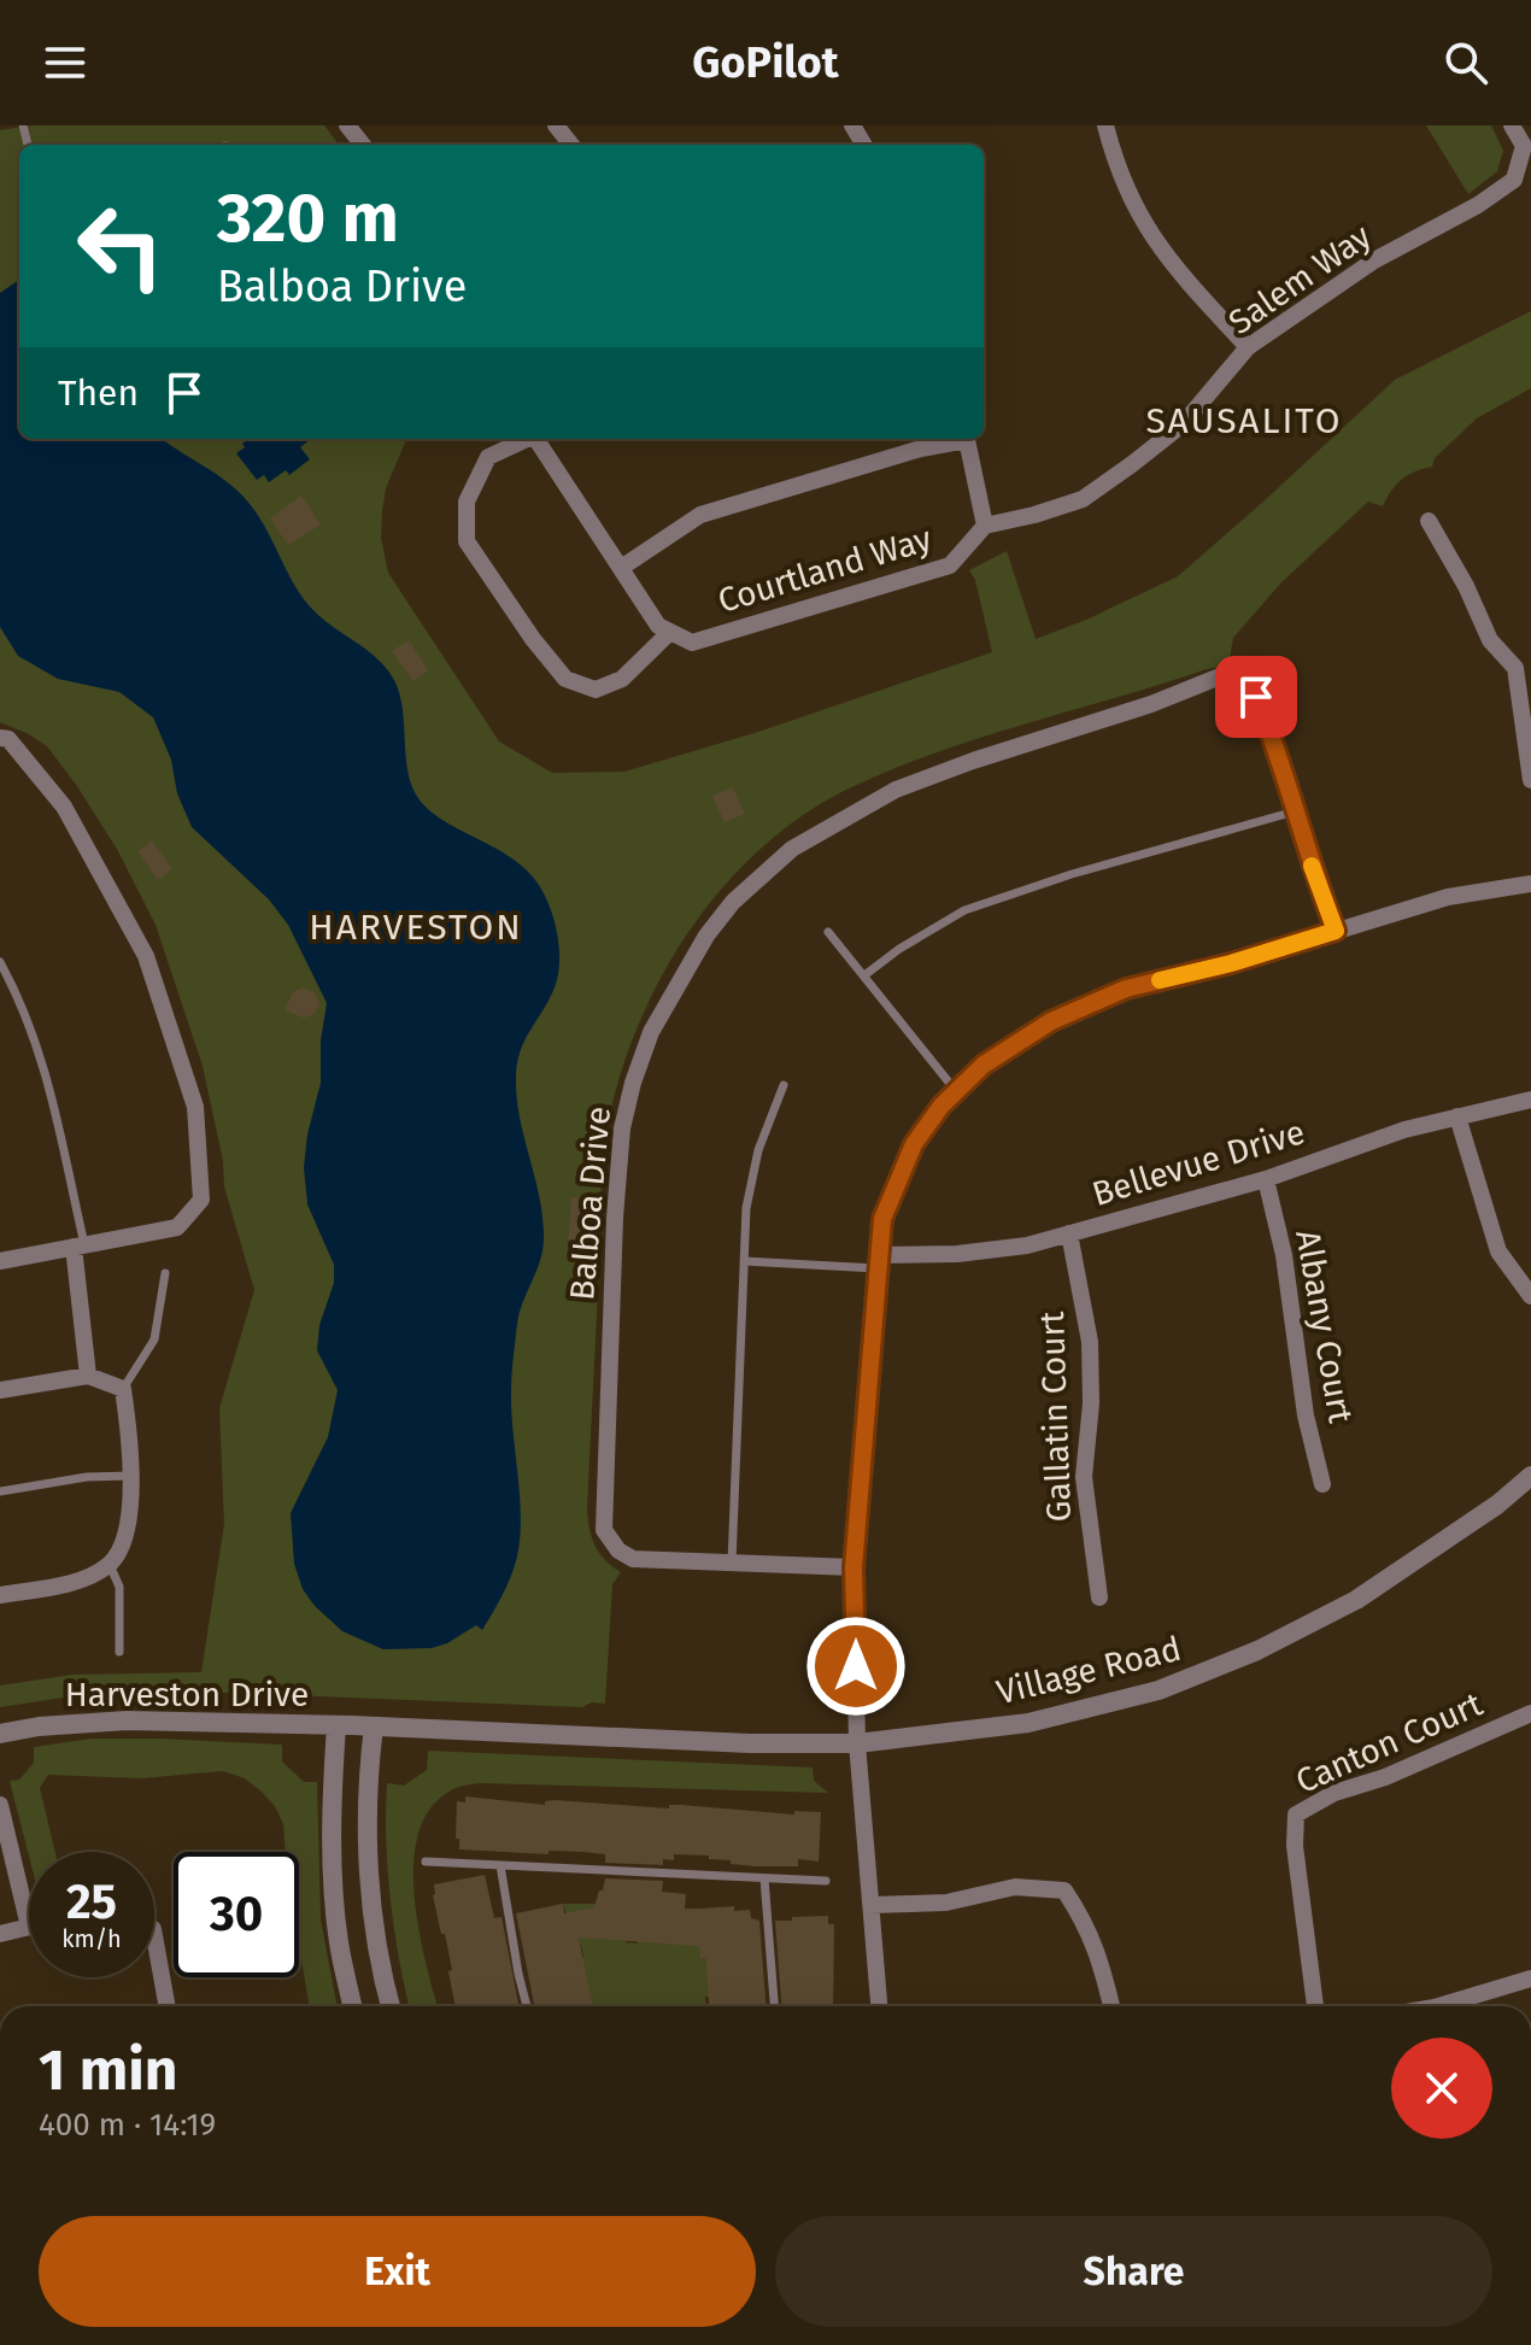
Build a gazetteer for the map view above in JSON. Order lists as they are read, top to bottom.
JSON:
{
  "streets": {
    "street": [
      "Salem Way",
      "Courtland Way",
      "Bellevue Drive",
      "Balboa Drive",
      "Albany Court",
      "Gallatin Court",
      "Village Road",
      "Harveston Drive",
      "Canton Court"
    ]
  },
  "crossings": [
    ["Salem Way", "Courtland Way"],
    ["Bellevue Drive", "Albany Court"],
    ["Bellevue Drive", "Gallatin Court"],
    ["Village Road", "Harveston Drive"]
  ],
  "districts": ["SAUSALITO", "HARVESTON"],
  "page": {
    "header": "GoPilot",
    "turn": ["320 m", "Balboa Drive"],
    "then": "Then",
    "speed": "25 km/h",
    "limit": "30",
    "heading": ["1 min", "400 m · 14:19"],
    "buttons": ["Exit", "Share"]
  }
}
